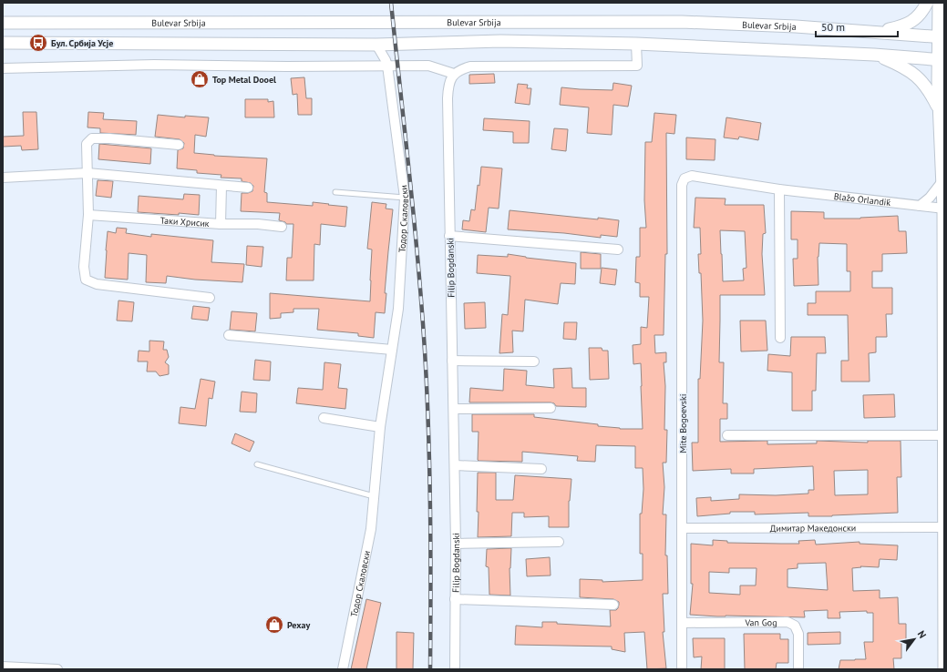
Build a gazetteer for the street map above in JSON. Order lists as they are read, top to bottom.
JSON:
{
  "streets": {
    "street": [
      "Bulevar Srbija",
      "Blažo Orlandiḱ",
      "Тодор Скаловски",
      "Таки Хрисик",
      "Filip Bogdanski",
      "Mite Bogoevski",
      "Димитар Македонски",
      "Van Gog"
    ]
  },
  "crossings": [
    ["Blažo Orlandiḱ", "Mite Bogoevski"],
    ["Mite Bogoevski", "Димитар Македонски"],
    ["Mite Bogoevski", "Van Gog"]
  ],
  "places": {
    "bus stop": ["Бул. Србија Усје"],
    "shop": ["Top Metal Dooel", "Рехау"]
  },
  "scale_bar": "50 m",
  "north": "top right"
}
